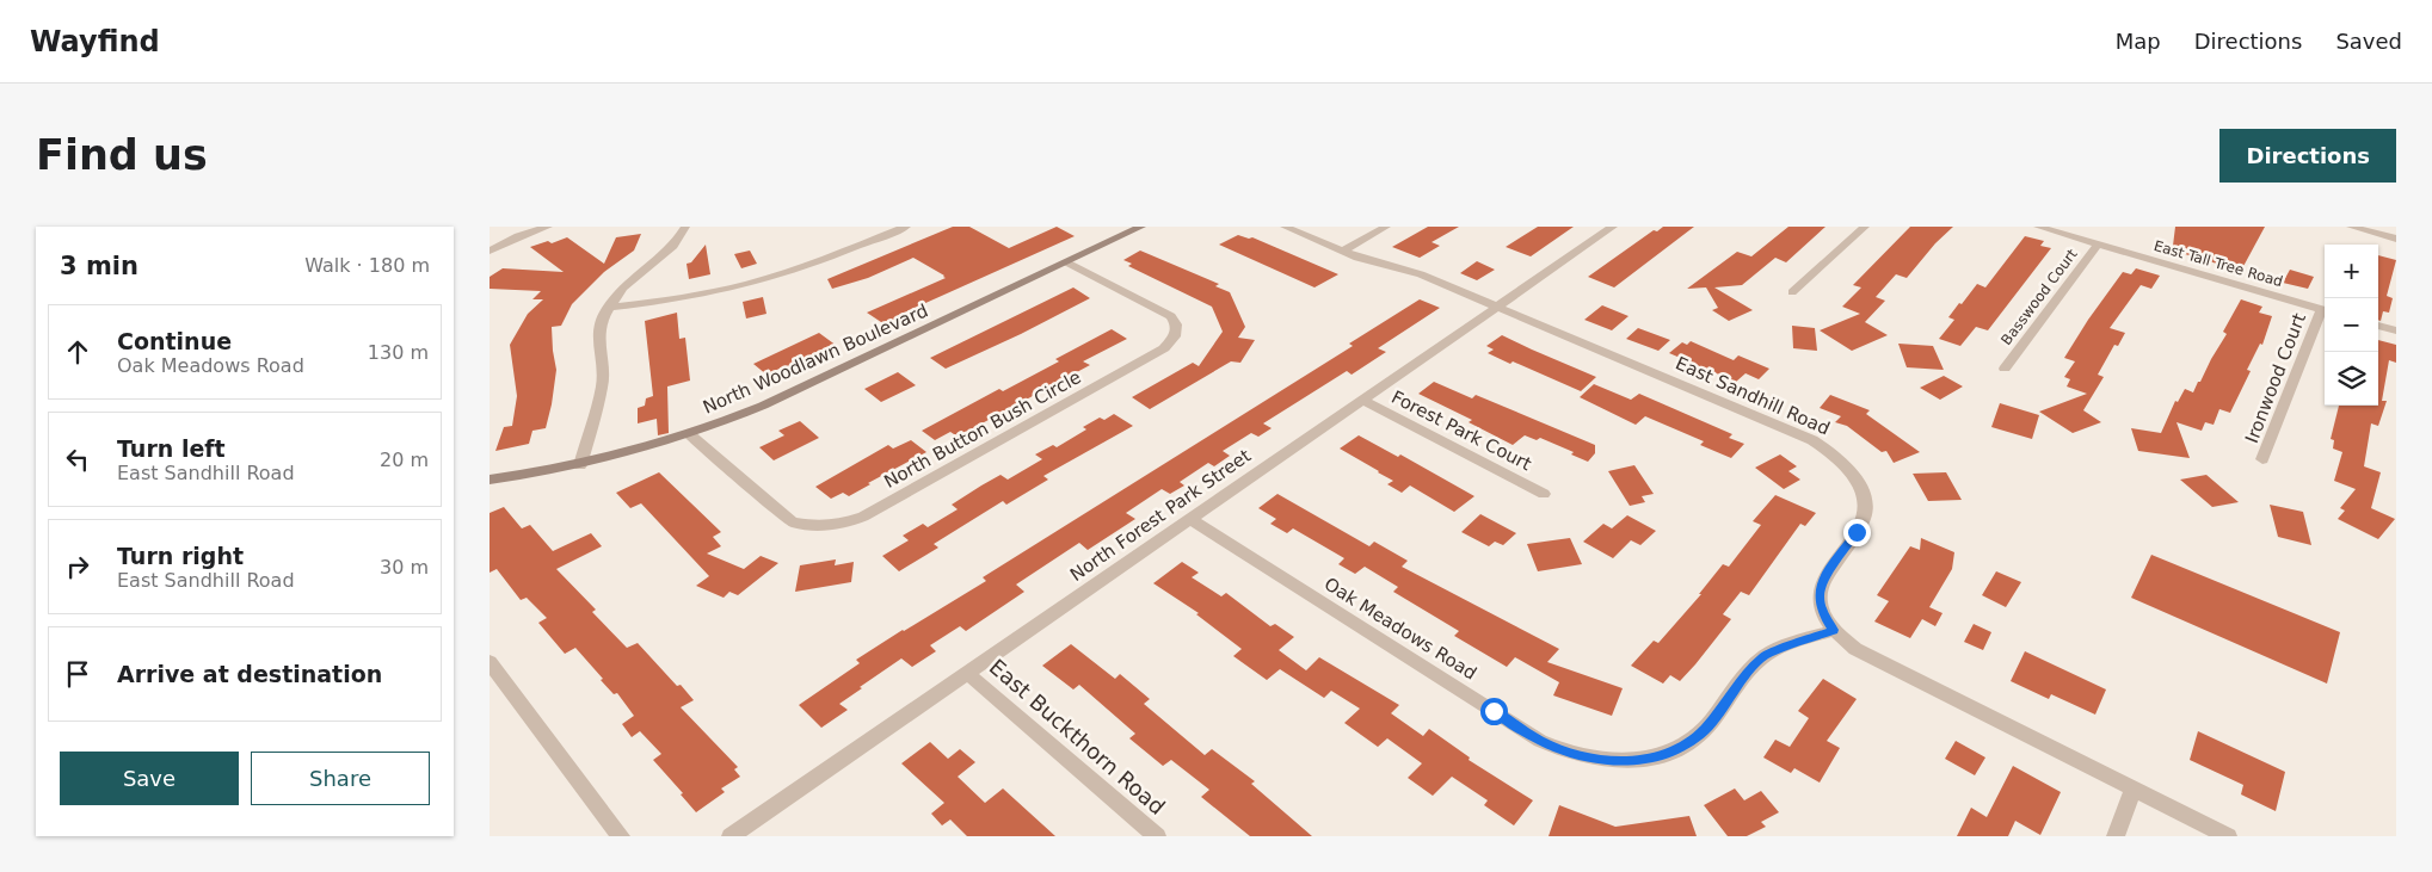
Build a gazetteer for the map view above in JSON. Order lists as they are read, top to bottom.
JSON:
{
  "streets": {
    "street": [
      "East Tall Tree Road",
      "Basswood Court",
      "North Woodlawn Boulevard",
      "Ironwood Court",
      "East Sandhill Road",
      "North Button Bush Circle",
      "Forest Park Court",
      "North Forest Park Street",
      "Oak Meadows Road",
      "East Buckthorn Road"
    ]
  },
  "crossings": [
    ["East Tall Tree Road", "Basswood Court"],
    ["North Woodlawn Boulevard", "North Button Bush Circle"],
    ["East Sandhill Road", "North Forest Park Street"],
    ["East Sandhill Road", "Oak Meadows Road"],
    ["Forest Park Court", "North Forest Park Street"],
    ["North Forest Park Street", "Oak Meadows Road"],
    ["North Forest Park Street", "East Buckthorn Road"]
  ],
  "page": {
    "header": "Wayfind",
    "nav": ["Map", "Directions", "Saved"],
    "buttons": [
      "Directions",
      ["Save", "Share"]
    ],
    "title": "Find us",
    "heading": ["3 min", "Walk · 180 m"],
    "map_buttons": ["+", "−"],
    "list": [
      ["Continue", "Oak Meadows Road", "130 m"],
      ["Turn left", "East Sandhill Road", "20 m"],
      ["Turn right", "East Sandhill Road", "30 m"],
      "Arrive at destination"
    ]
  }
}
